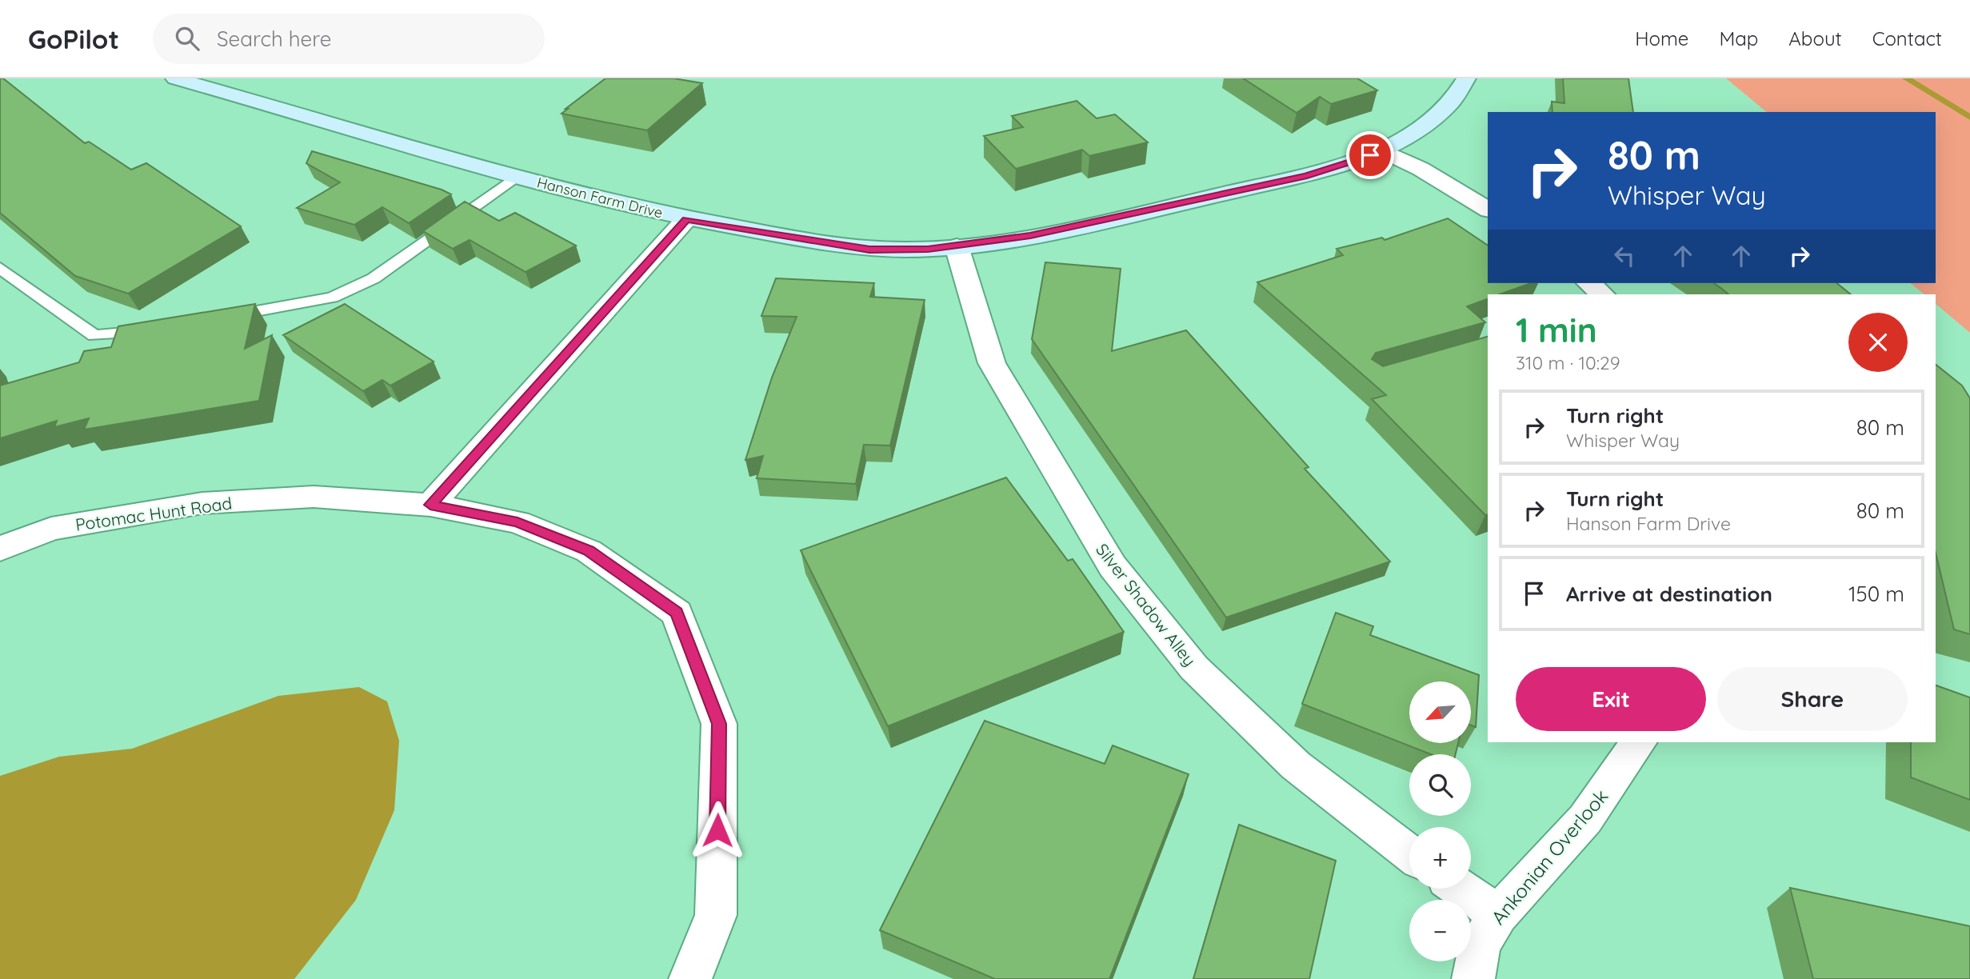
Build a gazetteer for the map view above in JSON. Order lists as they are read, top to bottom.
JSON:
{
  "streets": {
    "street": [
      "Hanson Farm Drive",
      "Potomac Hunt Road",
      "Silver Shadow Alley",
      "Ankonian Overlook"
    ]
  },
  "crossings": [
    ["Hanson Farm Drive", "Silver Shadow Alley"]
  ],
  "north": "bottom left",
  "page": {
    "header": "GoPilot",
    "search": "Search here",
    "nav": [
      "Home",
      "Map",
      "About",
      "Contact"
    ],
    "turn": ["80 m", "Whisper Way"],
    "heading": ["1 min", "310 m · 10:29"],
    "list": [
      {
        "name": "Turn right",
        "note": "Whisper Way",
        "value": "80 m"
      },
      {
        "name": "Turn right",
        "note": "Hanson Farm Drive",
        "value": "80 m"
      },
      {
        "name": "Arrive at destination",
        "value": "150 m"
      }
    ],
    "buttons": ["Exit", "Share"],
    "map_buttons": ["+", "−"]
  }
}
